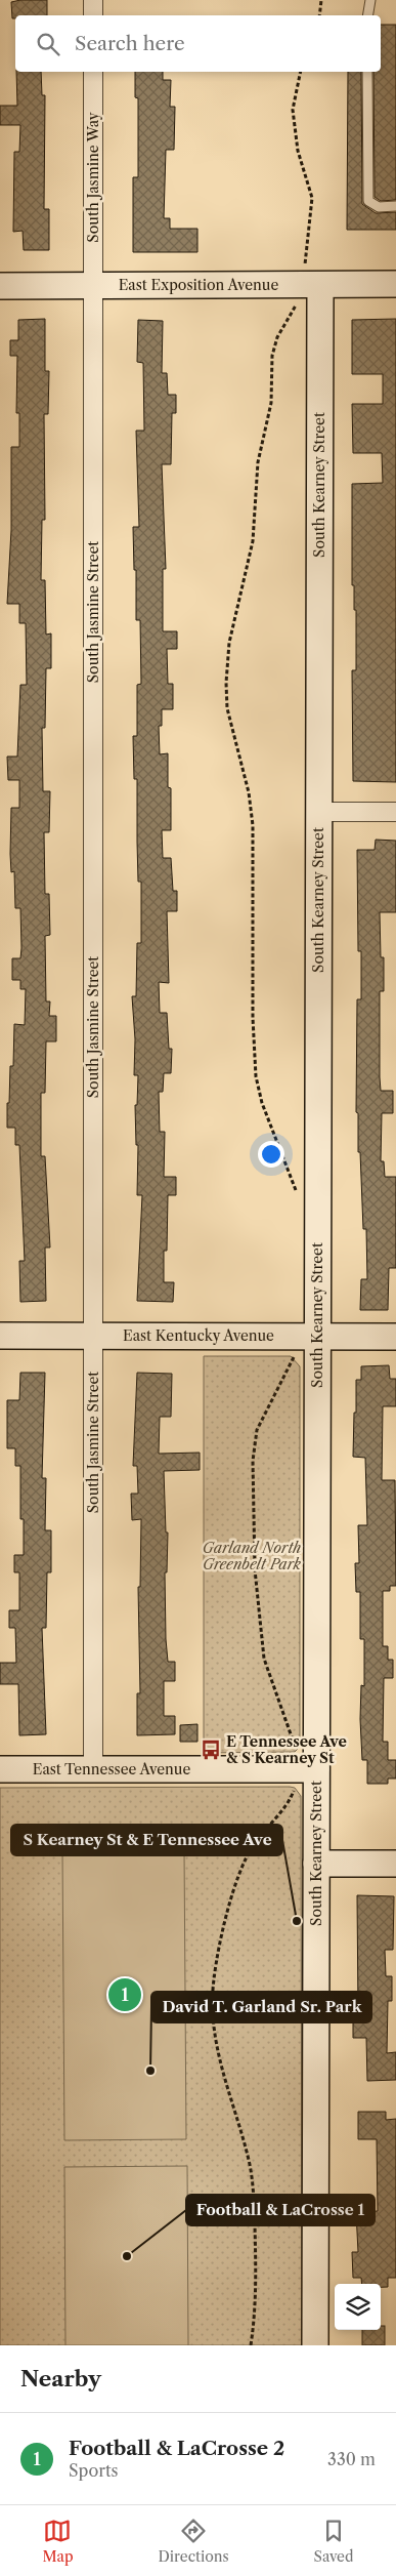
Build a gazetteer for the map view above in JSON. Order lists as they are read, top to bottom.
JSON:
{
  "streets": {
    "street": [
      "South Jasmine Way",
      "East Exposition Avenue",
      "South Kearney Street",
      "South Jasmine Street",
      "East Kentucky Avenue",
      "East Tennessee Avenue"
    ]
  },
  "crossings": [
    ["South Jasmine Way", "East Exposition Avenue"],
    ["South Jasmine Way", "South Jasmine Street"],
    ["East Exposition Avenue", "South Kearney Street"],
    ["East Exposition Avenue", "South Jasmine Street"],
    ["South Kearney Street", "East Kentucky Avenue"],
    ["South Kearney Street", "East Tennessee Avenue"],
    ["South Jasmine Street", "East Kentucky Avenue"],
    ["South Jasmine Street", "East Tennessee Avenue"]
  ],
  "parks": ["Garland North Greenbelt Park"],
  "places": {
    "bus stop": ["E Tennessee Ave & S Kearney St"],
    "other": ["S Kearney St & E Tennessee Ave", "David T. Garland Sr. Park", "Football & LaCrosse 1"]
  },
  "page": {
    "search": "Search here",
    "pins": "1",
    "heading": "Nearby",
    "list": [
      {
        "mark": "1",
        "name": "Football & LaCrosse 2",
        "note": "Sports",
        "value": "330 m"
      }
    ],
    "nav": ["Map", "Directions", "Saved"]
  }
}
